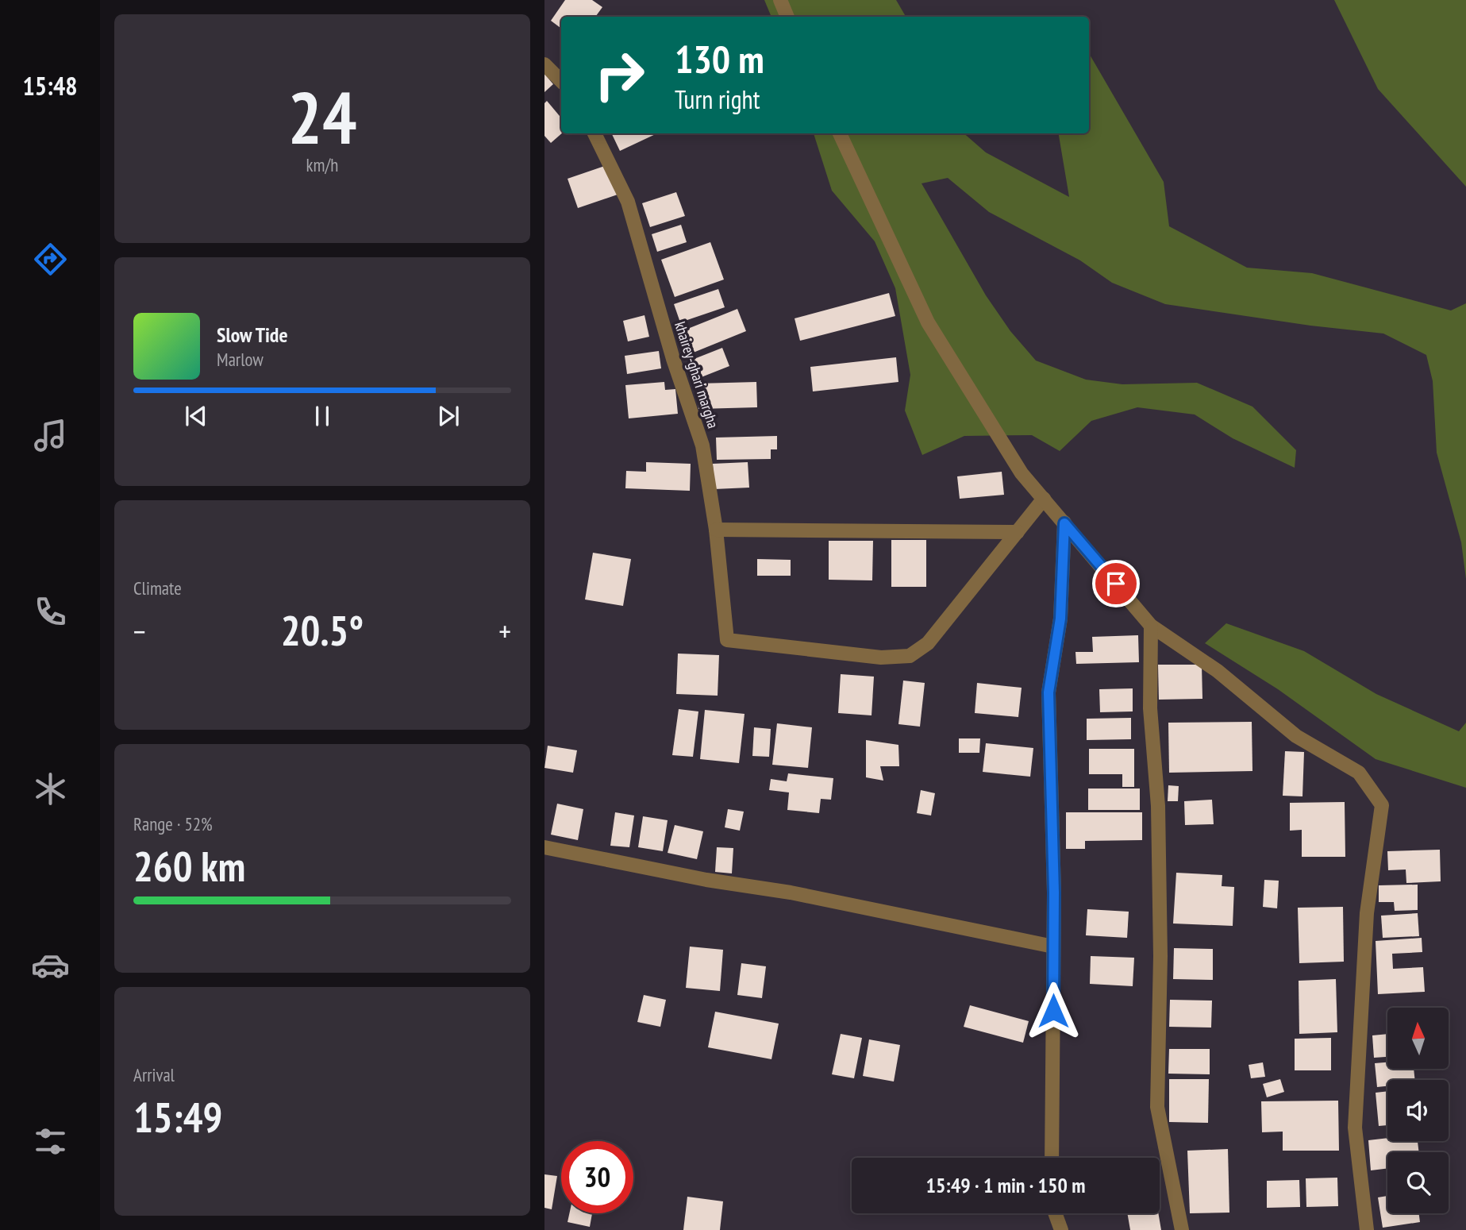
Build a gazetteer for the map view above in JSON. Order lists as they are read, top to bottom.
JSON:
{
  "streets": {
    "street": ["khairey-ghari margha"]
  },
  "north": "top",
  "page": {
    "tabs": "15:48",
    "tile": [
      ["24", "km/h"],
      "Climate",
      ["Range · 52%", "260 km"],
      ["Arrival", "15:49"]
    ],
    "turn": ["130 m", "Turn right"],
    "song": ["Slow Tide", "Marlow"],
    "heat": ["−", "20.5°", "+"],
    "limit": "30",
    "trip": "15:49 · 1 min · 150 m"
  }
}
